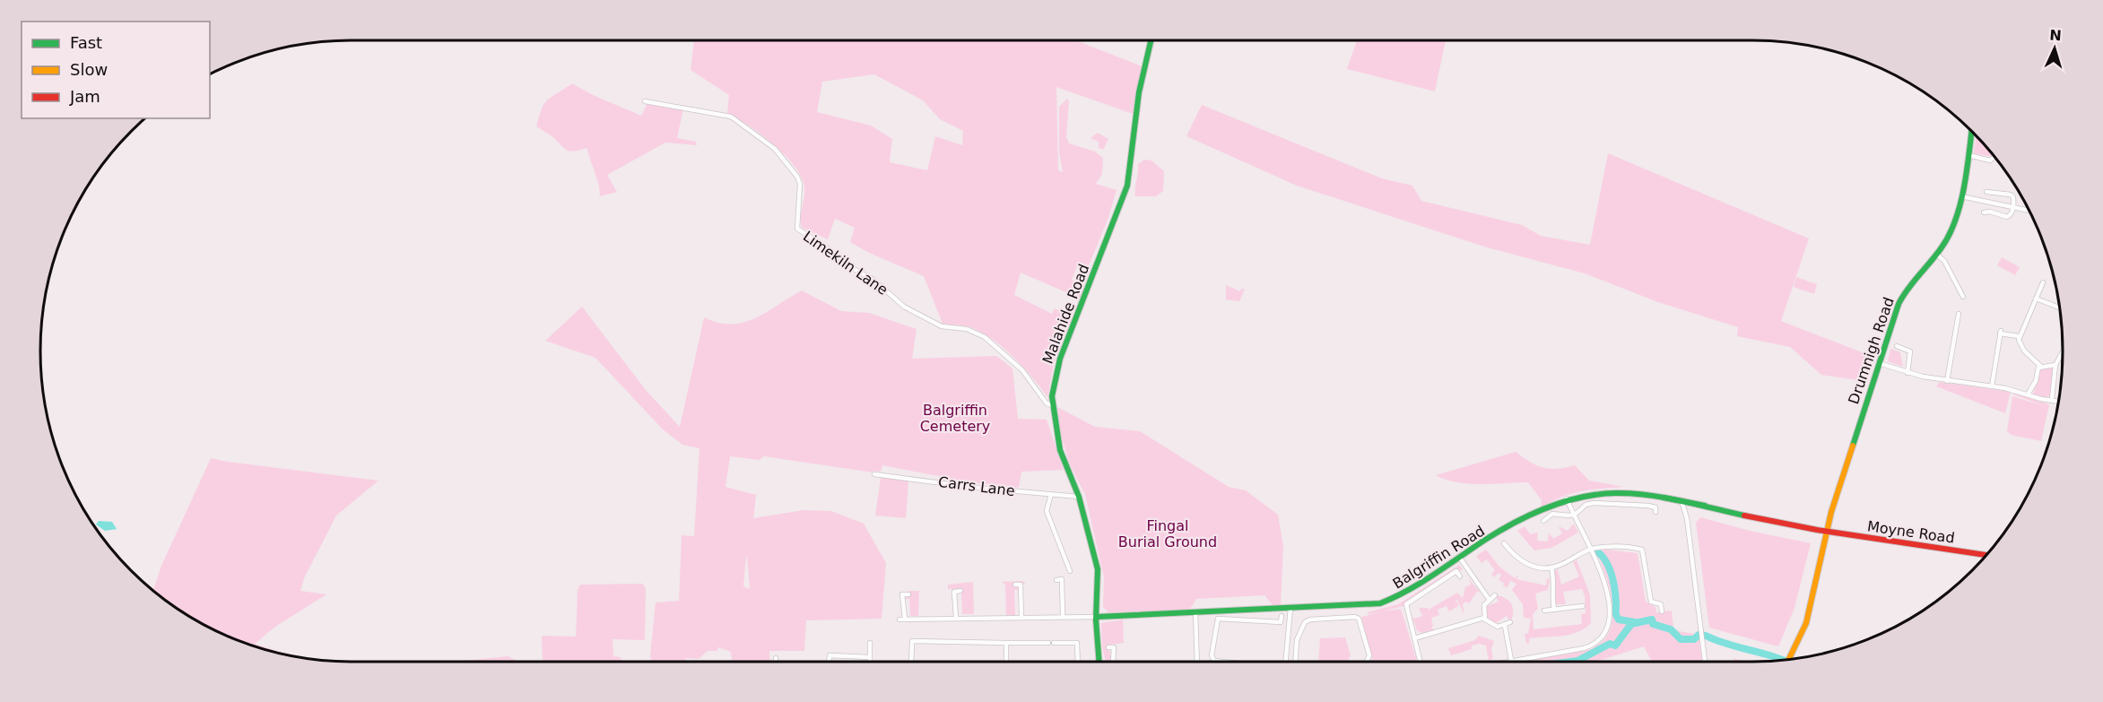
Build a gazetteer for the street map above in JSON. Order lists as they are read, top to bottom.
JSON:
{
  "streets": {
    "main road": [
      "Malahide Road",
      "Drumnigh Road",
      "Moyne Road",
      "Balgriffin Road"
    ],
    "street": ["Limekiln Lane", "Carrs Lane"]
  },
  "crossings": [
    ["Limekiln Lane", "Malahide Road"],
    ["Malahide Road", "Carrs Lane"],
    ["Malahide Road", "Balgriffin Road"],
    ["Drumnigh Road", "Moyne Road"],
    ["Moyne Road", "Balgriffin Road"]
  ],
  "parks": ["Balgriffin Cemetery", "Fingal Burial Ground"],
  "legend": ["Fast", "Slow", "Jam"],
  "north": "top"
}
